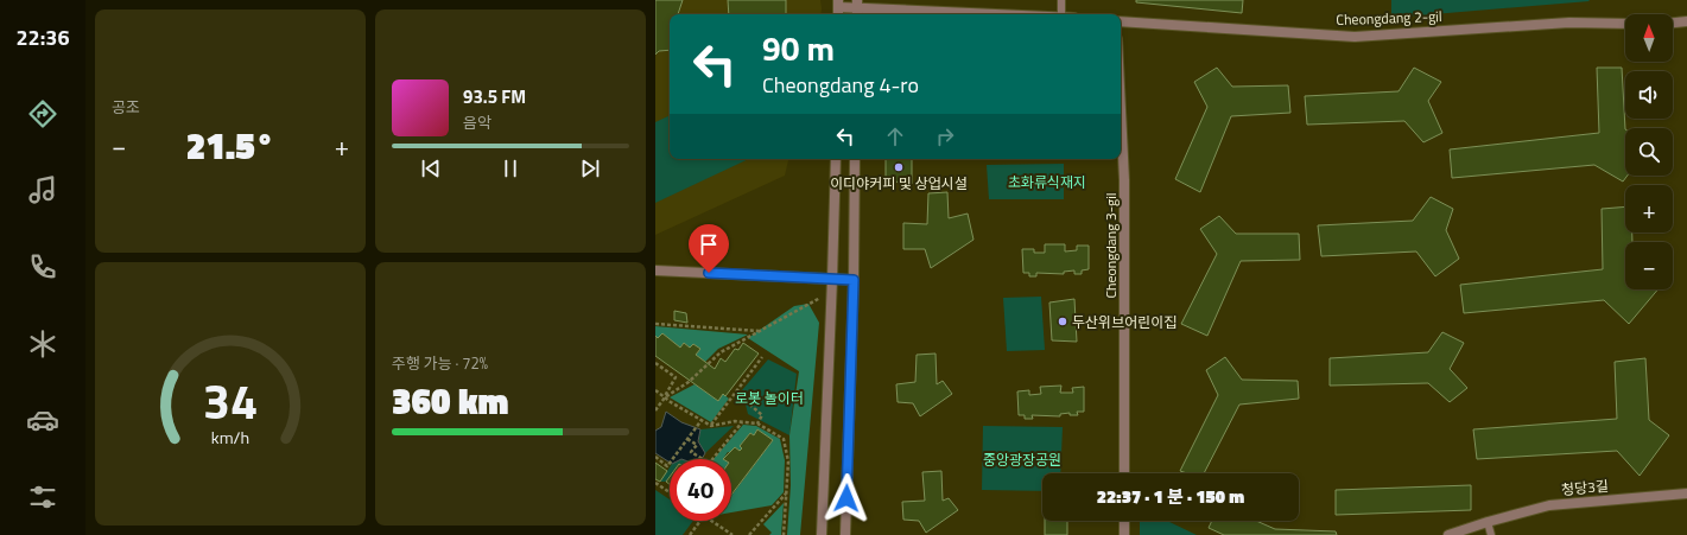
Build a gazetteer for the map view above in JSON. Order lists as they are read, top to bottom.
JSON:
{
  "streets": {
    "street": ["Cheongdang 2-gil", "Cheongdang 3-gil", "청당3길"]
  },
  "parks": ["초화류식재지", "로봇 놀이터", "중앙광장공원"],
  "places": ["이디야커피 및 상업시설", "두산위브어린이집"],
  "north": "top",
  "page": {
    "tabs": "22:36",
    "tile": [
      "공조",
      ["주행 가능 · 72%", "360 km"]
    ],
    "map_buttons": ["+", "−"],
    "turn": ["90 m", "Cheongdang 4-ro"],
    "song": ["93.5 FM", "음악"],
    "heat": ["−", "21.5°", "+"],
    "limit": "40",
    "trip": "22:37 · 1 분 · 150 m",
    "gauge": ["34", "km/h"]
  }
}
